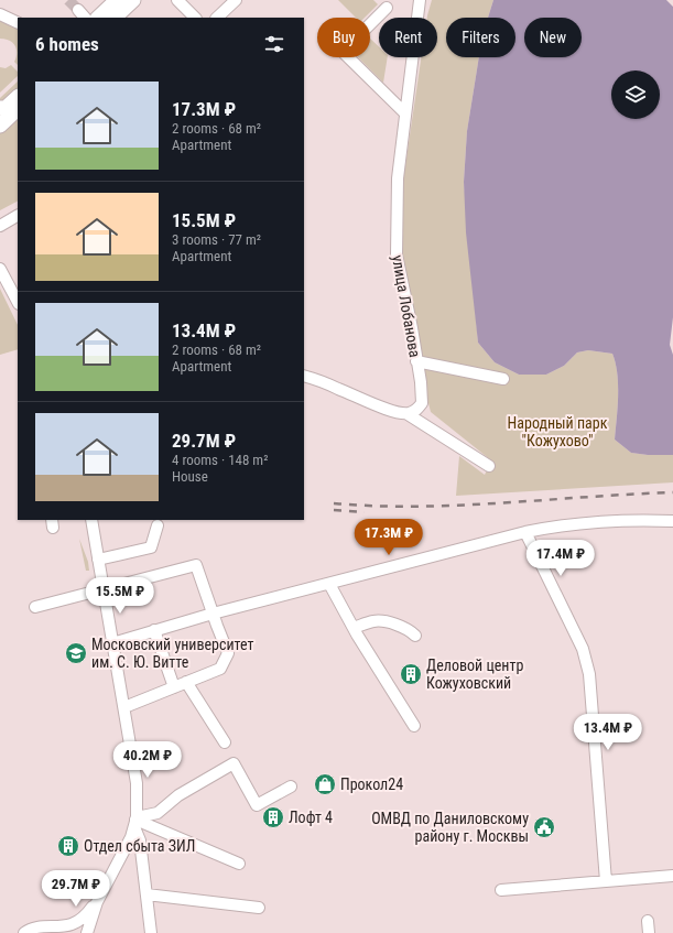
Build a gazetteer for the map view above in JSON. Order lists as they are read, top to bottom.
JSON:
{
  "streets": {
    "street": ["улица Лобанова"]
  },
  "parks": ["Народный парк \"Кожухово\""],
  "places": {
    "school or university": ["Московский университет им. С. Ю. Витте"],
    "building": ["Деловой центр Кожуховский", "Лофт 4", "Отдел сбыта ЗИЛ"],
    "shop": ["Прокол24"],
    "public building": ["ОМВД по Даниловскому району г. Москвы"]
  },
  "page": {
    "chip": [
      "Buy",
      "Rent",
      "Filters",
      "New"
    ],
    "heading": "6 homes",
    "list": [
      {
        "name": "17.3M ₽",
        "note": "2 rooms · 68 m² · Apartment"
      },
      {
        "name": "15.5M ₽",
        "note": "3 rooms · 77 m² · Apartment"
      },
      {
        "name": "13.4M ₽",
        "note": "2 rooms · 68 m² · Apartment"
      },
      {
        "name": "29.7M ₽",
        "note": "4 rooms · 148 m² · House"
      }
    ],
    "price": [
      "17.3M ₽",
      "17.4M ₽",
      "15.5M ₽",
      "13.4M ₽",
      "40.2M ₽",
      "29.7M ₽"
    ]
  }
}
